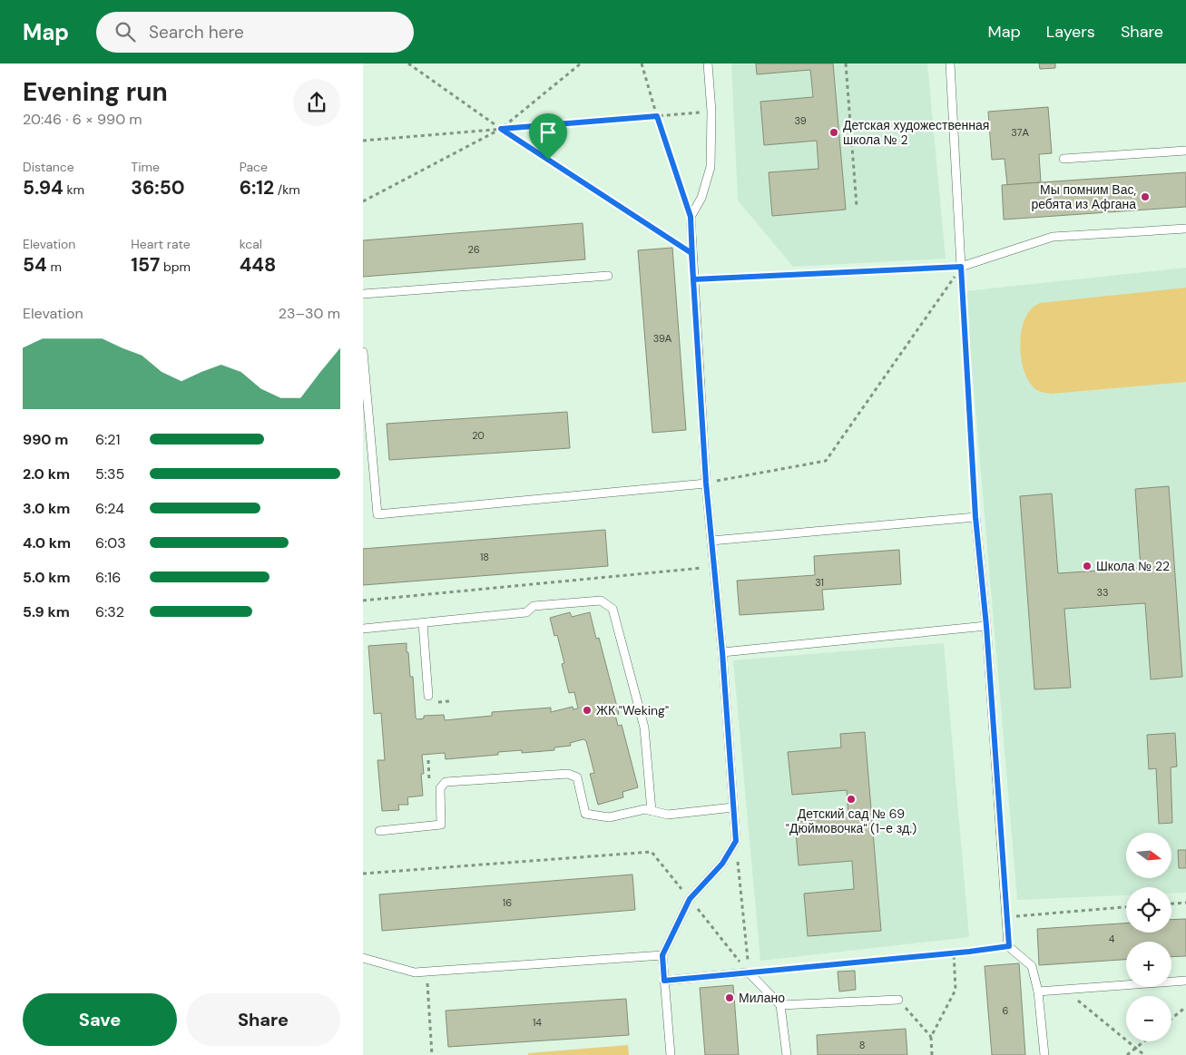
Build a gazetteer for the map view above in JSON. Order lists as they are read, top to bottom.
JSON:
{
  "places": [
    "Детская художественная школа № 2",
    "Мы помним Вас, ребята из Афгана",
    "Школа № 22",
    "ЖК \"Weking\"",
    "Детский сад № 69 \"Дюймовочка\" (1-е зд.)",
    "Милано"
  ],
  "house_numbers": [
    "39",
    "37А",
    "26",
    "39А",
    "20",
    "18",
    "31",
    "33",
    "16",
    "4",
    "6",
    "14",
    "8"
  ],
  "north": "right",
  "page": {
    "header": "Map",
    "search": "Search here",
    "nav": ["Map", "Layers", "Share"],
    "heading": ["Evening run", "20:46 · 6 × 990 m"],
    "stats": [
      ["Distance", "5.94 km"],
      ["Time", "36:50"],
      ["Pace", "6:12 /km"],
      ["Elevation", "54 m"],
      ["Heart rate", "157 bpm"],
      ["kcal", "448"]
    ],
    "chart": ["Elevation", "23–30 m"],
    "list": [
      {
        "name": "990 m",
        "note": "6:21"
      },
      {
        "name": "2.0 km",
        "note": "5:35"
      },
      {
        "name": "3.0 km",
        "note": "6:24"
      },
      {
        "name": "4.0 km",
        "note": "6:03"
      },
      {
        "name": "5.0 km",
        "note": "6:16"
      },
      {
        "name": "5.9 km",
        "note": "6:32"
      }
    ],
    "map_buttons": ["+", "−"],
    "buttons": ["Save", "Share"]
  }
}
